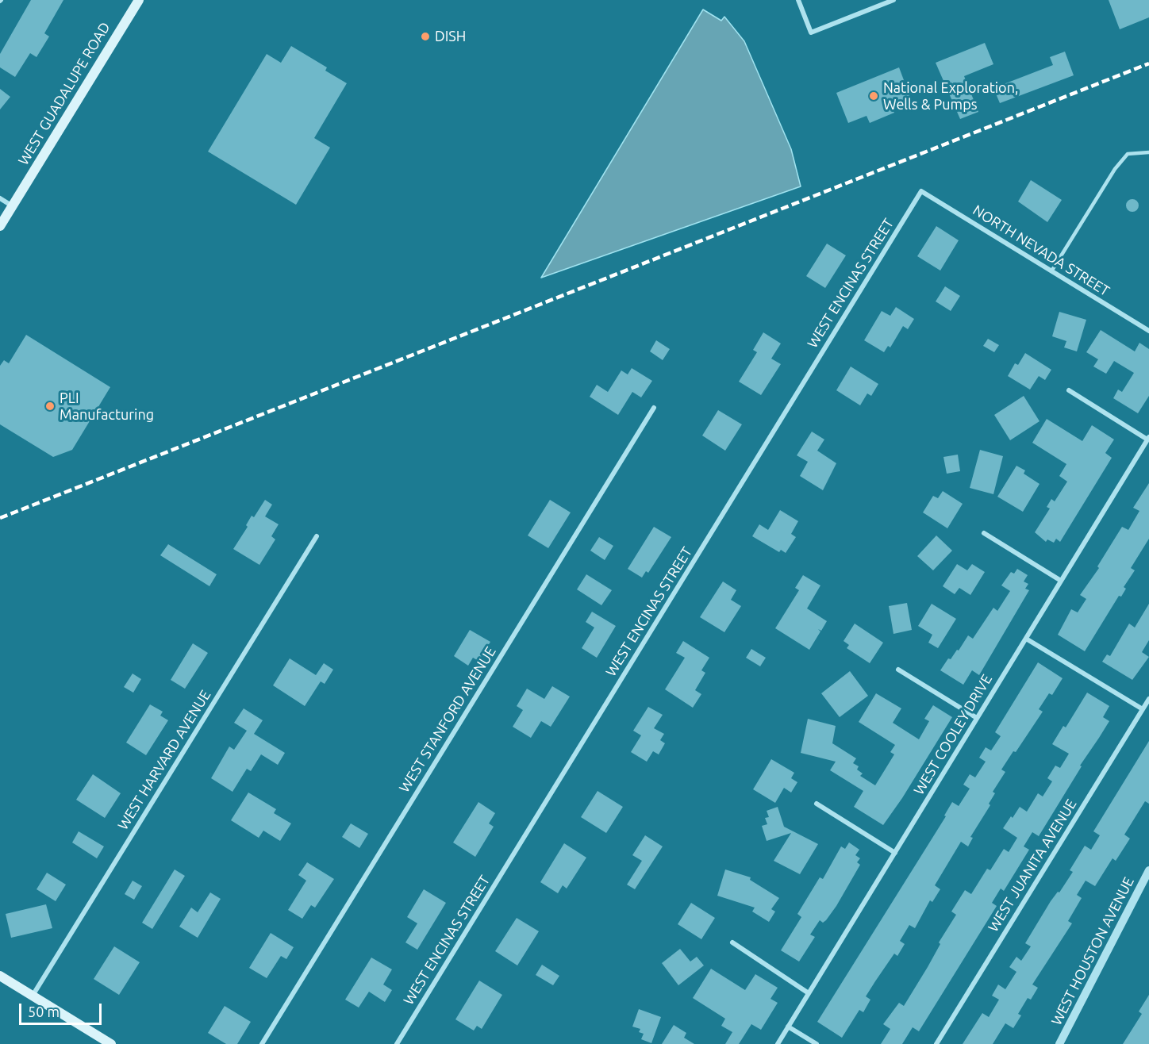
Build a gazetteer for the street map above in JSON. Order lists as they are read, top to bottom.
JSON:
{
  "streets": {
    "main road": ["WEST GUADALUPE ROAD"],
    "street": [
      "NORTH NEVADA STREET",
      "WEST ENCINAS STREET",
      "WEST STANFORD AVENUE",
      "WEST COOLEY DRIVE",
      "WEST HARVARD AVENUE",
      "WEST JUANITA AVENUE",
      "WEST HOUSTON AVENUE"
    ]
  },
  "crossings": [
    ["NORTH NEVADA STREET", "WEST ENCINAS STREET"]
  ],
  "places": ["DISH", "National Exploration, Wells & Pumps", "PLI Manufacturing"],
  "scale_bar": "50 m"
}
